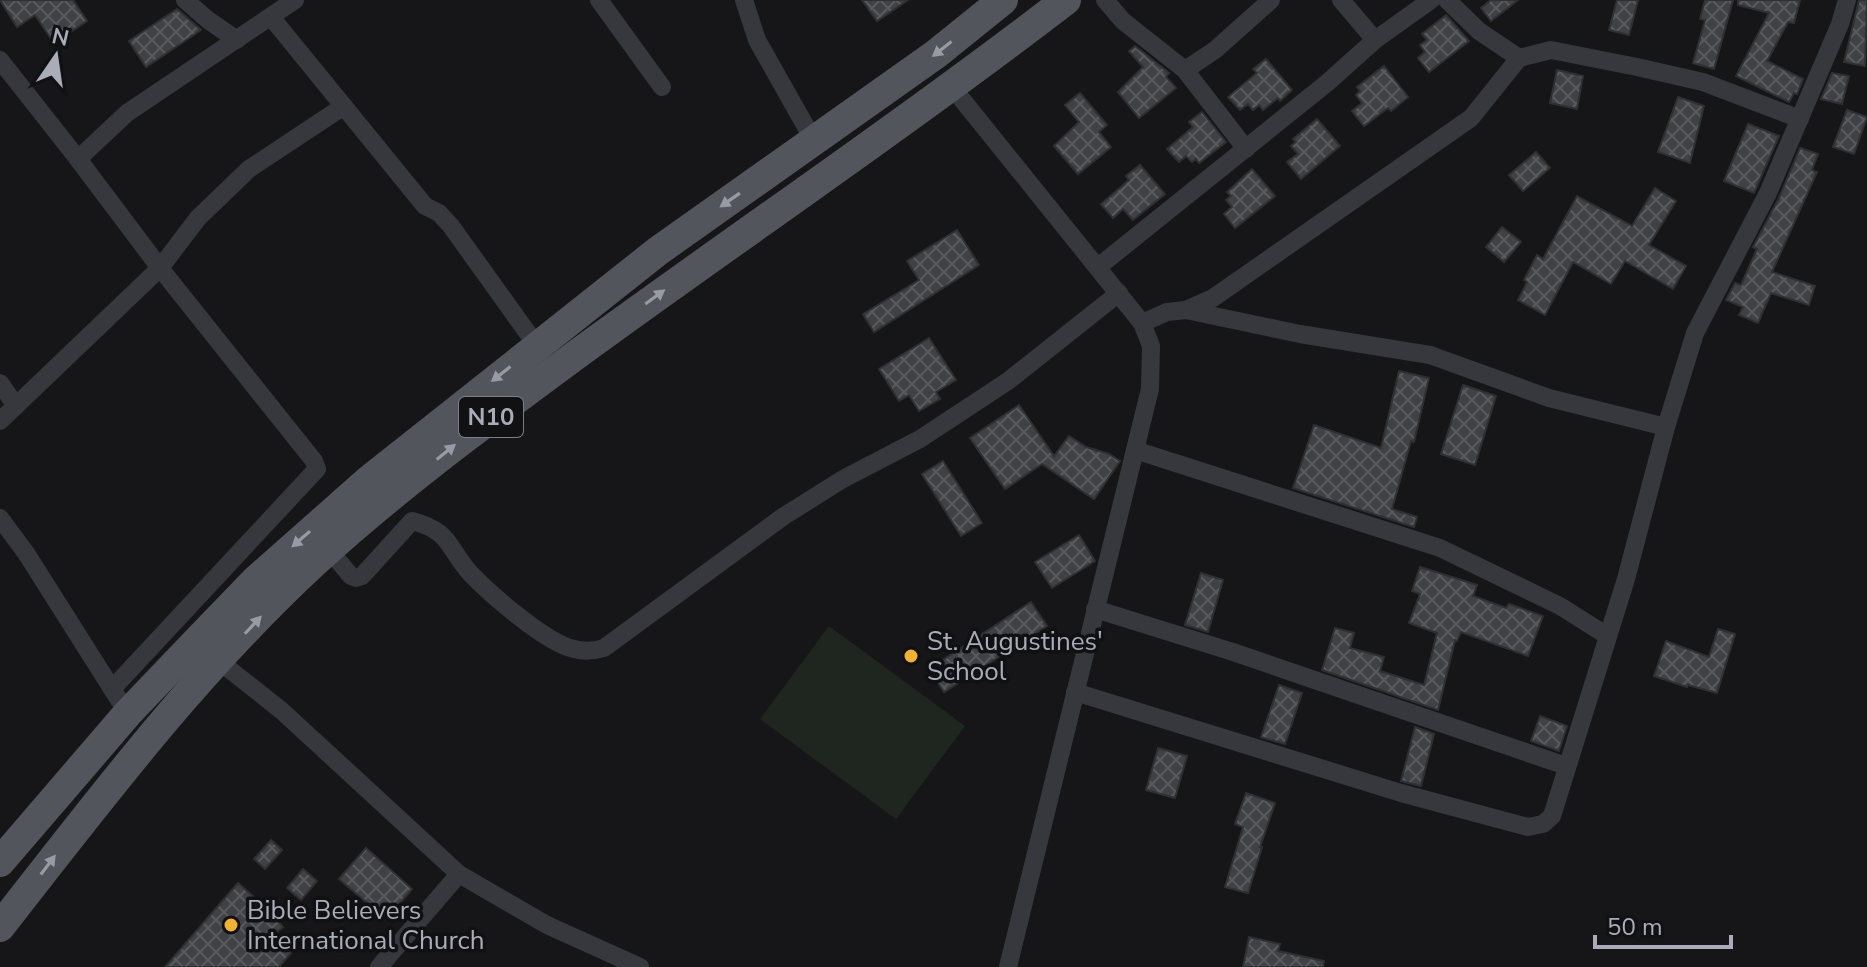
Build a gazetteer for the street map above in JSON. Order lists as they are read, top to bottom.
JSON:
{
  "streets": {
    "main road": ["N10"]
  },
  "places": ["St. Augustines' School", "Bible Believers International Church"],
  "scale_bar": "50 m",
  "north": "top"
}
